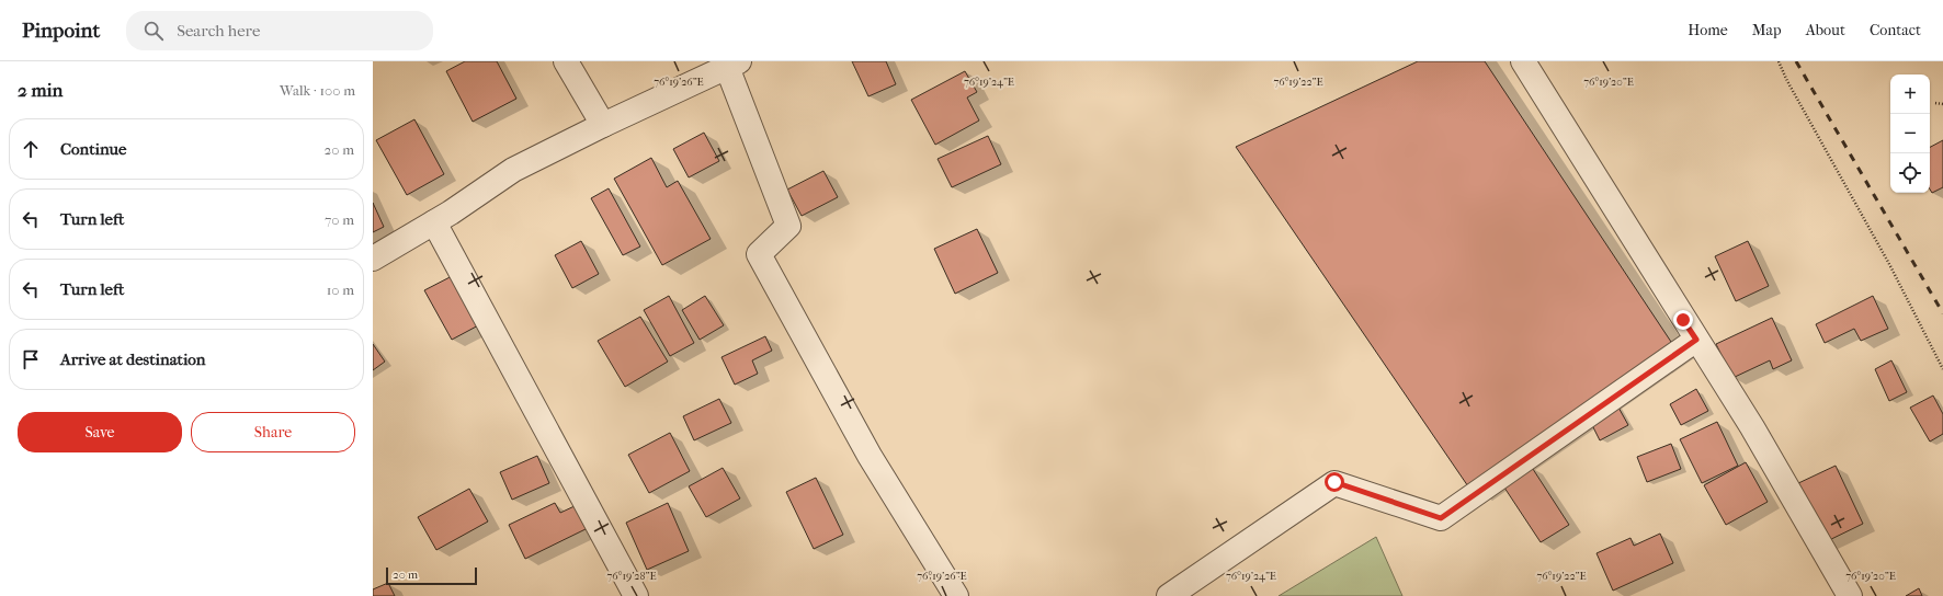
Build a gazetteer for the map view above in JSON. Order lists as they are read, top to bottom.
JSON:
{
  "scale_bar": "20 m",
  "page": {
    "header": "Pinpoint",
    "search": "Search here",
    "nav": [
      "Home",
      "Map",
      "About",
      "Contact"
    ],
    "heading": ["2 min", "Walk · 100 m"],
    "map_buttons": ["+", "−"],
    "list": [
      ["Continue", "20 m"],
      ["Turn left", "70 m"],
      ["Turn left", "10 m"],
      "Arrive at destination"
    ],
    "buttons": ["Save", "Share"],
    "scale": "20 m"
  },
  "coordinates": [
    "76°19'26\"E",
    "76°19'24\"E",
    "76°19'22\"E",
    "76°19'20\"E",
    "76°19'28\"E"
  ]
}
